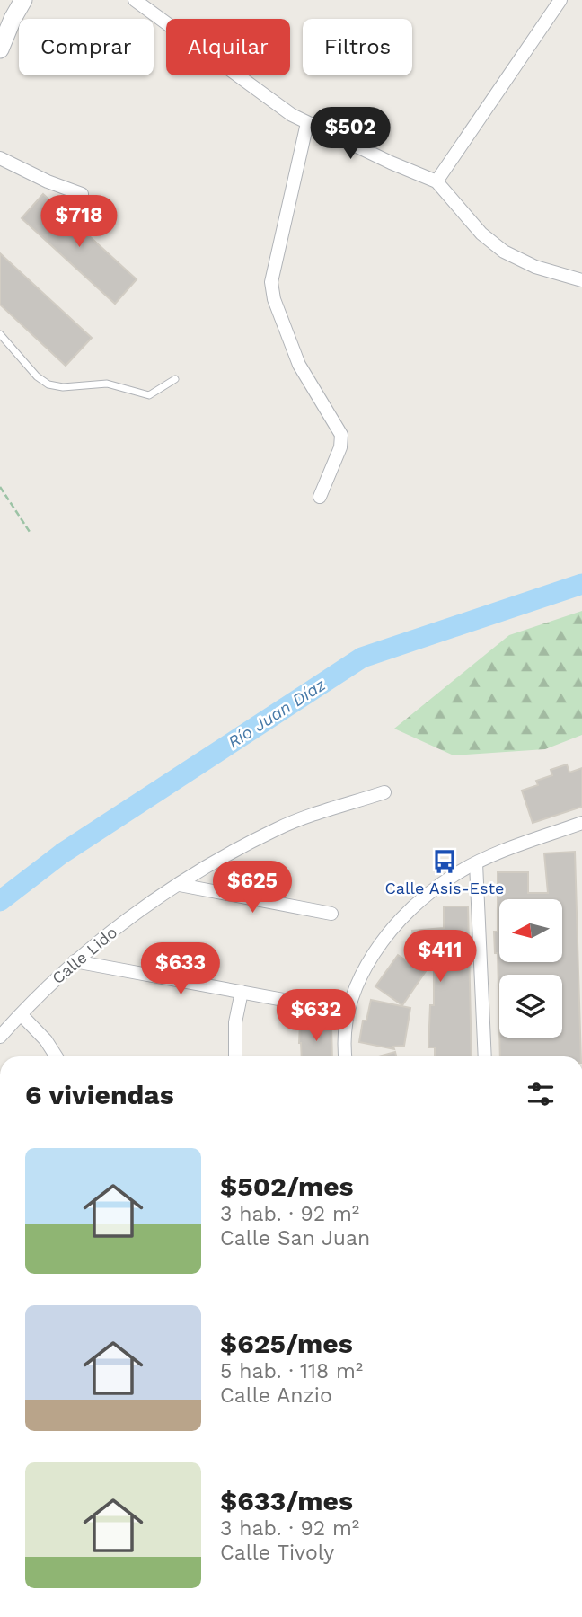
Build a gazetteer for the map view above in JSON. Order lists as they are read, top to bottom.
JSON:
{
  "streets": {
    "street": ["Calle Lido"]
  },
  "water": ["Río Juan Díaz"],
  "places": {
    "bus stop": ["Calle Asis-Este"]
  },
  "north": "left",
  "page": {
    "chip": ["Comprar", "Alquilar", "Filtros"],
    "price": [
      "$502",
      "$718",
      "$625",
      "$411",
      "$633",
      "$632"
    ],
    "heading": "6 viviendas",
    "list": [
      {
        "name": "$502/mes",
        "note": "3 hab. · 92 m² · Calle San Juan"
      },
      {
        "name": "$625/mes",
        "note": "5 hab. · 118 m² · Calle Anzio"
      },
      {
        "name": "$633/mes",
        "note": "3 hab. · 92 m² · Calle Tivoly"
      }
    ]
  }
}
